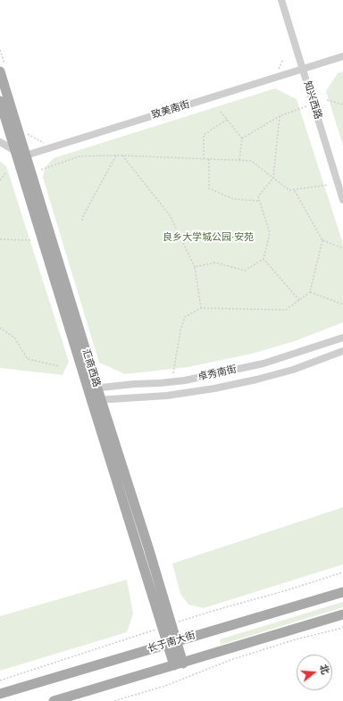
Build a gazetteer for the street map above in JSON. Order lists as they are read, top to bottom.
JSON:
{
  "streets": {
    "main road": ["汇商西路", "长于南大街"],
    "street": ["知兴西路", "致美南街", "卓秀南街"]
  },
  "crossings": [
    ["知兴西路", "致美南街"],
    ["致美南街", "汇商西路"],
    ["汇商西路", "卓秀南街"],
    ["汇商西路", "长于南大街"]
  ],
  "parks": ["良乡大学城公园·安苑"],
  "north": "right"
}
